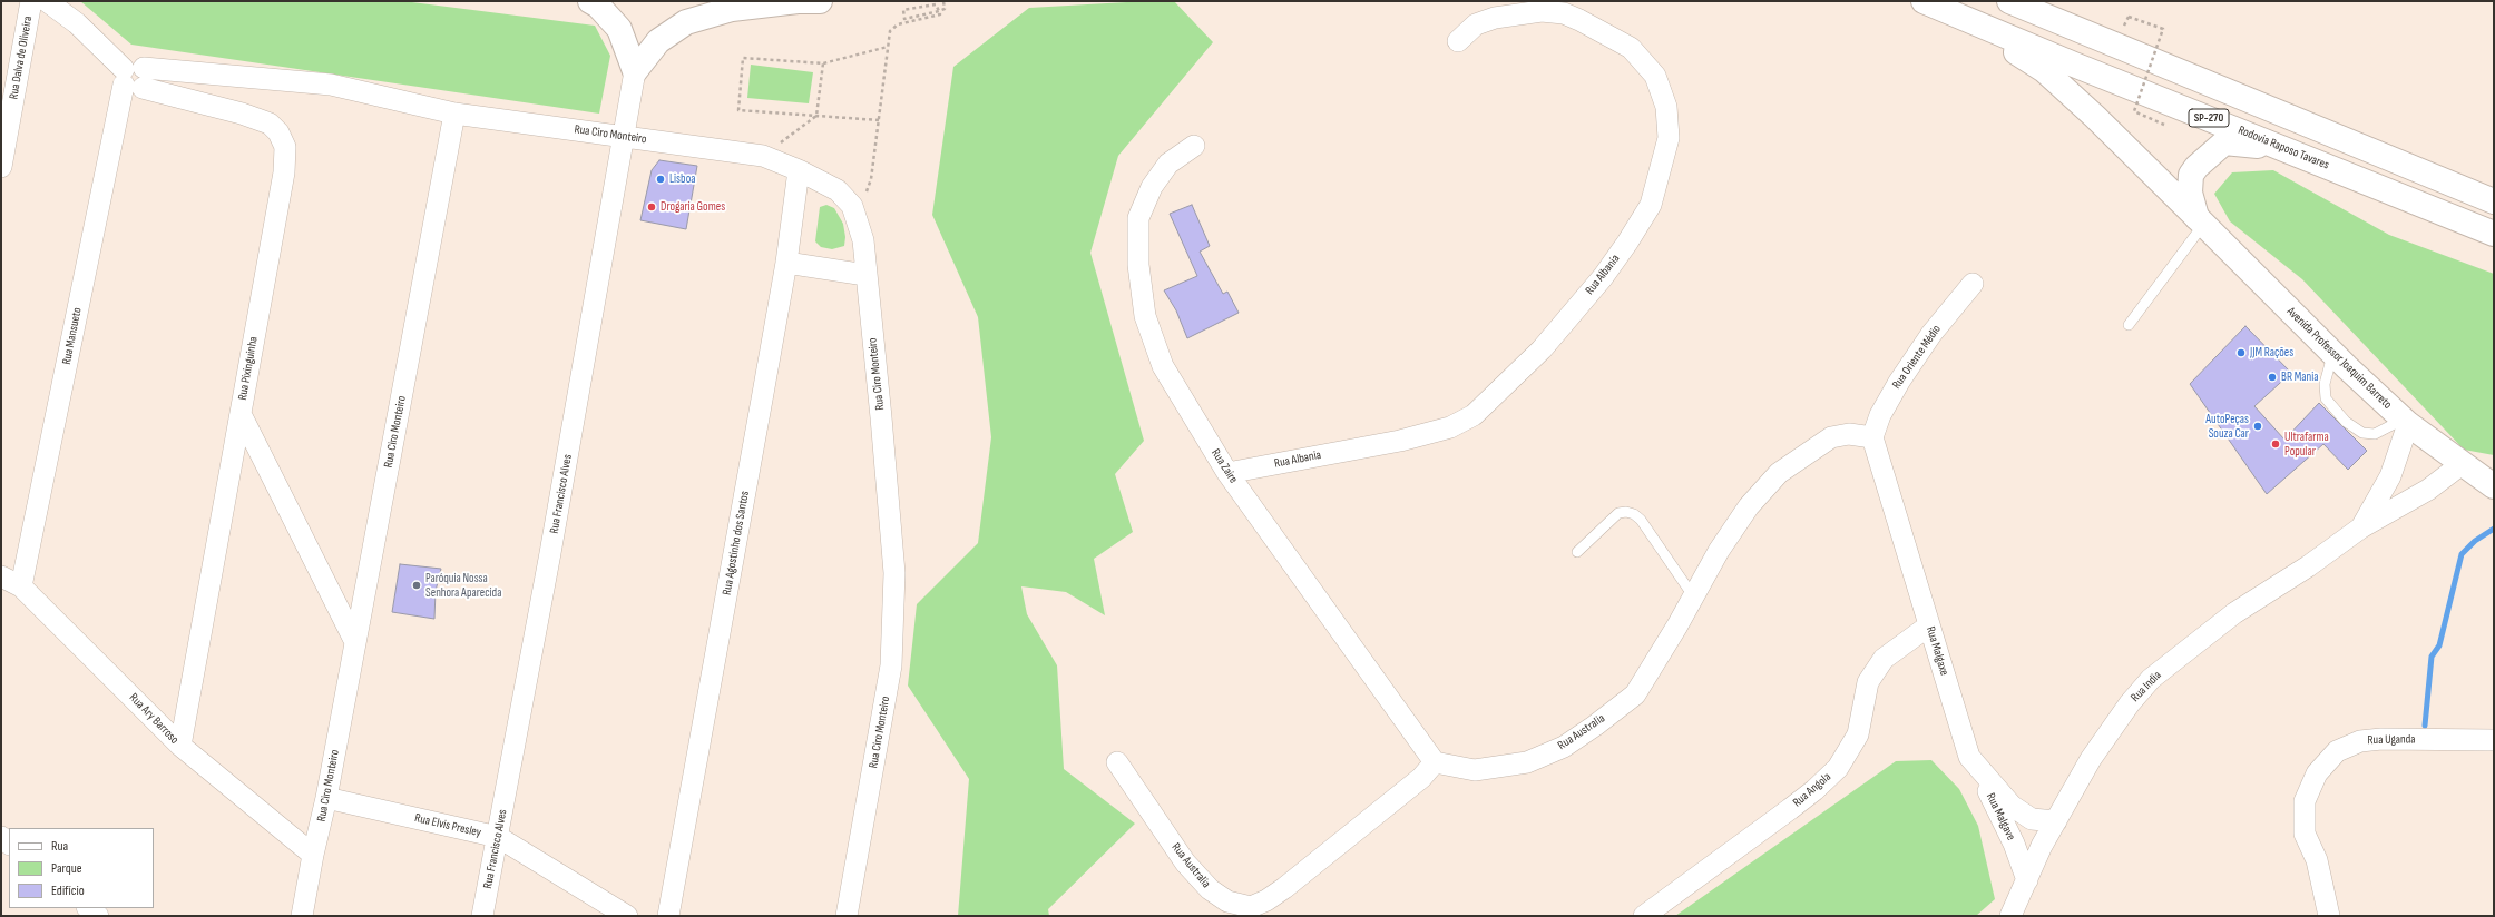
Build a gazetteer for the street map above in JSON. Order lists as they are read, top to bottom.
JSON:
{
  "streets": {
    "main road": ["SP-270", "Rodovia Raposo Tavares", "Avenida Professor Joaquim Barreto"],
    "street": [
      "Rua Dalva de Oliveira",
      "Rua Ciro Monteiro",
      "Rua Albania",
      "Rua Mansueto",
      "Rua Oriente Médio",
      "Rua Pixinguinha",
      "Rua Zaire",
      "Rua Francisco Alves",
      "Rua Agostinho dos Santos",
      "Rua Malgaxe",
      "Rua India",
      "Rua Ary Barroso",
      "Rua Australia",
      "Rua Uganda",
      "Rua Angola",
      "Rua Malgave",
      "Rua Elvis Presley"
    ]
  },
  "crossings": [
    ["Rua Ciro Monteiro", "Rua Francisco Alves"],
    ["Rua Ciro Monteiro", "Rua Agostinho dos Santos"],
    ["Rua Ciro Monteiro", "Rua Ary Barroso"],
    ["Rua Ciro Monteiro", "Rua Elvis Presley"],
    ["Rodovia Raposo Tavares", "Avenida Professor Joaquim Barreto"],
    ["Rua Albania", "Rua Zaire"],
    ["Rua Mansueto", "Rua Pixinguinha"],
    ["Rua Mansueto", "Rua Ary Barroso"],
    ["Rua Oriente Médio", "Rua Malgaxe"],
    ["Rua Oriente Médio", "Rua Australia"],
    ["Avenida Professor Joaquim Barreto", "Rua India"],
    ["Rua Pixinguinha", "Rua Ary Barroso"],
    ["Rua Zaire", "Rua Australia"],
    ["Rua Francisco Alves", "Rua Elvis Presley"],
    ["Rua Malgaxe", "Rua India"],
    ["Rua Malgaxe", "Rua Australia"],
    ["Rua Malgaxe", "Rua Angola"],
    ["Rua Malgaxe", "Rua Malgave"],
    ["Rua India", "Rua Malgave"]
  ],
  "places": [
    "Lisboa",
    "Drogaria Gomes",
    "JJM Rações",
    "BR Mania",
    "AutoPeças Souza Car",
    "Ultrafarma Popular",
    "Paróquia Nossa Senhora Aparecida"
  ],
  "legend": ["Rua", "Parque", "Edifício"]
}
